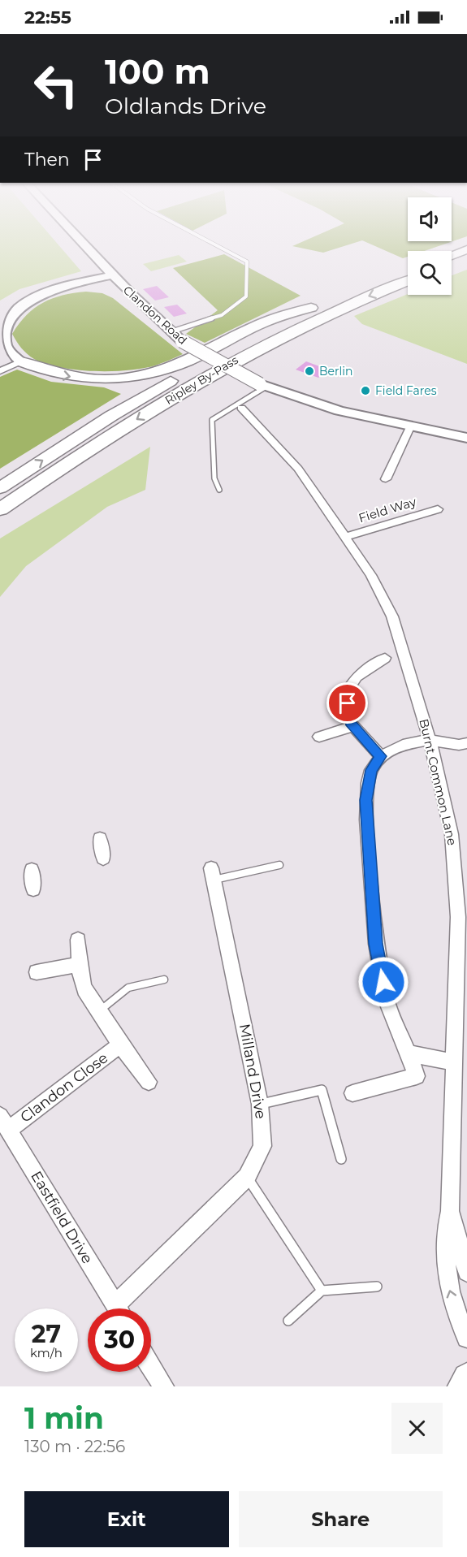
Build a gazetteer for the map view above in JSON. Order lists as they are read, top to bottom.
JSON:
{
  "streets": {
    "highway": ["Ripley By-Pass"],
    "main road": ["Clandon Road"],
    "street": [
      "Field Way",
      "Burnt Common Lane",
      "Milland Drive",
      "Clandon Close",
      "Eastfield Drive"
    ]
  },
  "crossings": [
    ["Field Way", "Burnt Common Lane"],
    ["Clandon Close", "Eastfield Drive"]
  ],
  "one_way": ["Ripley By-Pass"],
  "places": ["Berlin", "Field Fares"],
  "page": {
    "status": "22:55",
    "turn": ["100 m", "Oldlands Drive"],
    "then": "Then",
    "speed": "27 km/h",
    "limit": "30",
    "heading": ["1 min", "130 m · 22:56"],
    "buttons": ["Exit", "Share"]
  }
}
